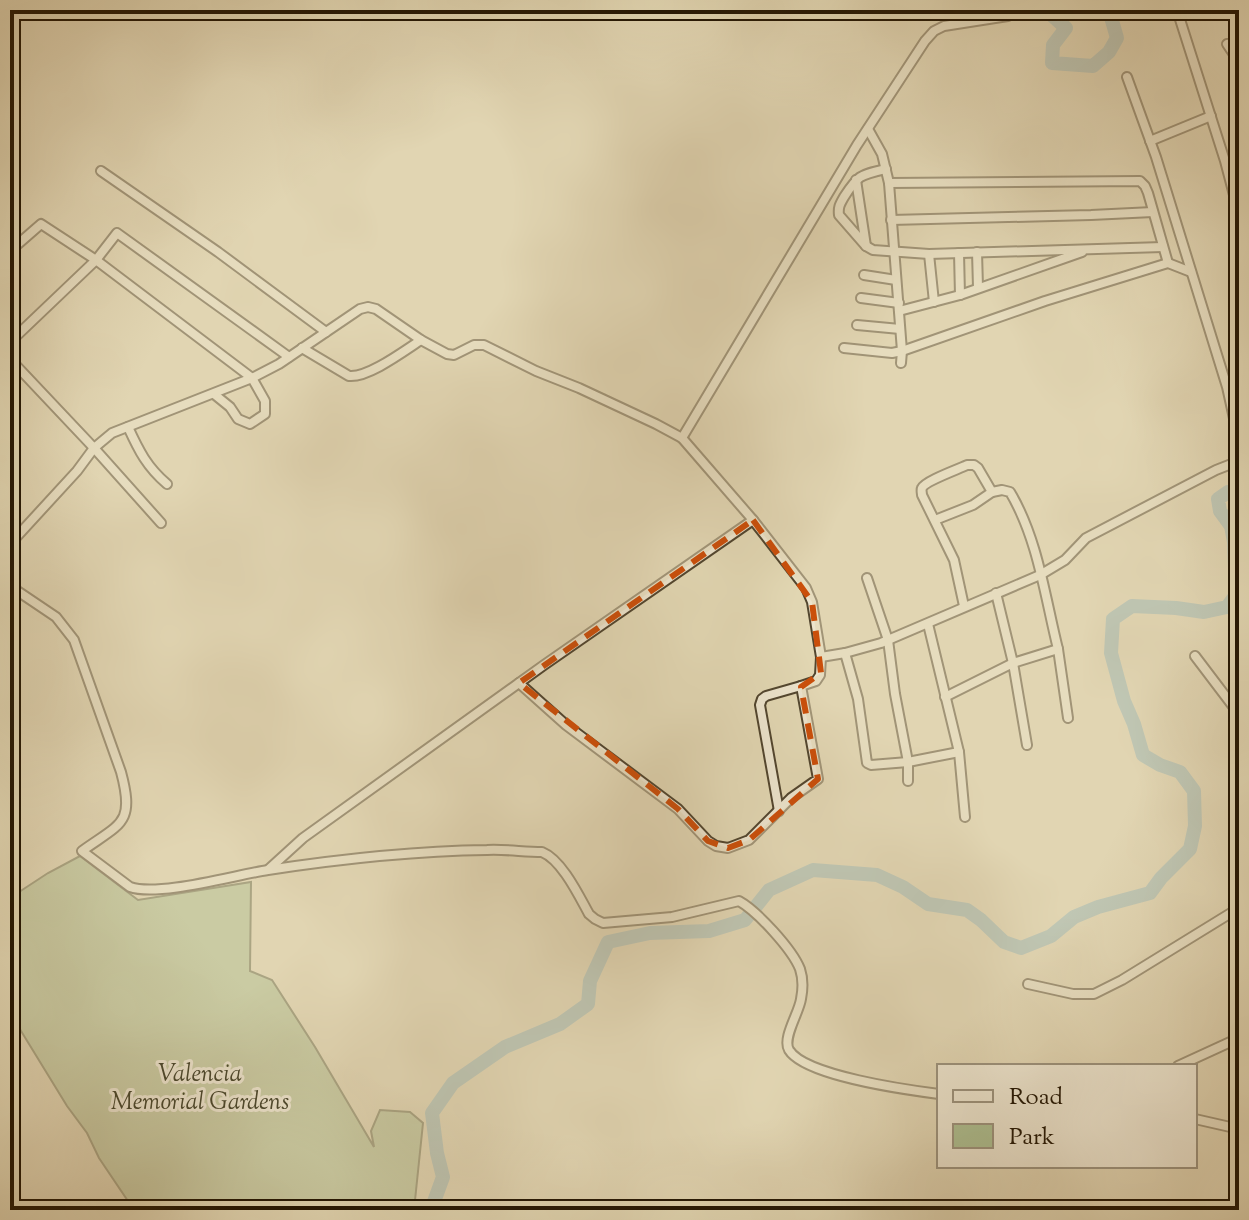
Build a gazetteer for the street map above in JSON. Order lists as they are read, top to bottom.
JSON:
{
  "parks": ["Valencia Memorial Gardens"],
  "legend": ["Road", "Park"]
}
